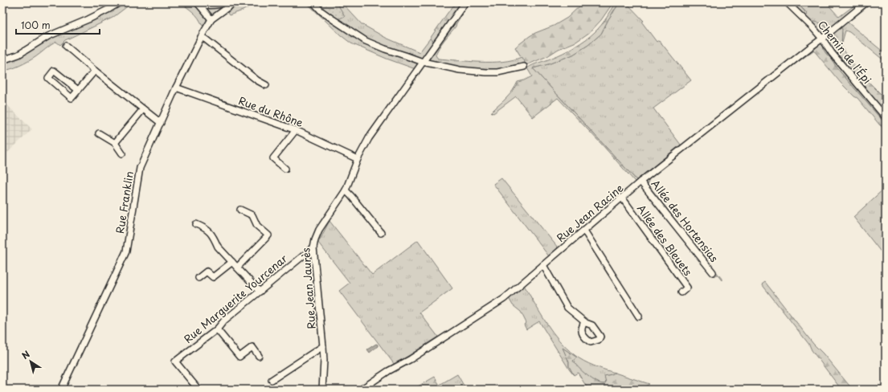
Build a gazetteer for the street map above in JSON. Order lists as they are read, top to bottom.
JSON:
{
  "streets": {
    "street": [
      "Chemin de l'Épi",
      "Rue du Rhône",
      "Rue Franklin",
      "Rue Jean Racine",
      "Allée des Hortensias",
      "Allée des Bleuets",
      "Rue Jean Jaurès",
      "Rue Marguerite Yourcenar"
    ]
  },
  "crossings": [
    ["Chemin de l'Épi", "Rue Jean Racine"],
    ["Rue du Rhône", "Rue Franklin"],
    ["Rue du Rhône", "Rue Jean Jaurès"],
    ["Rue Jean Racine", "Allée des Hortensias"],
    ["Rue Jean Racine", "Allée des Bleuets"],
    ["Rue Jean Jaurès", "Rue Marguerite Yourcenar"]
  ],
  "scale_bar": "100 m",
  "north": "top left"
}
